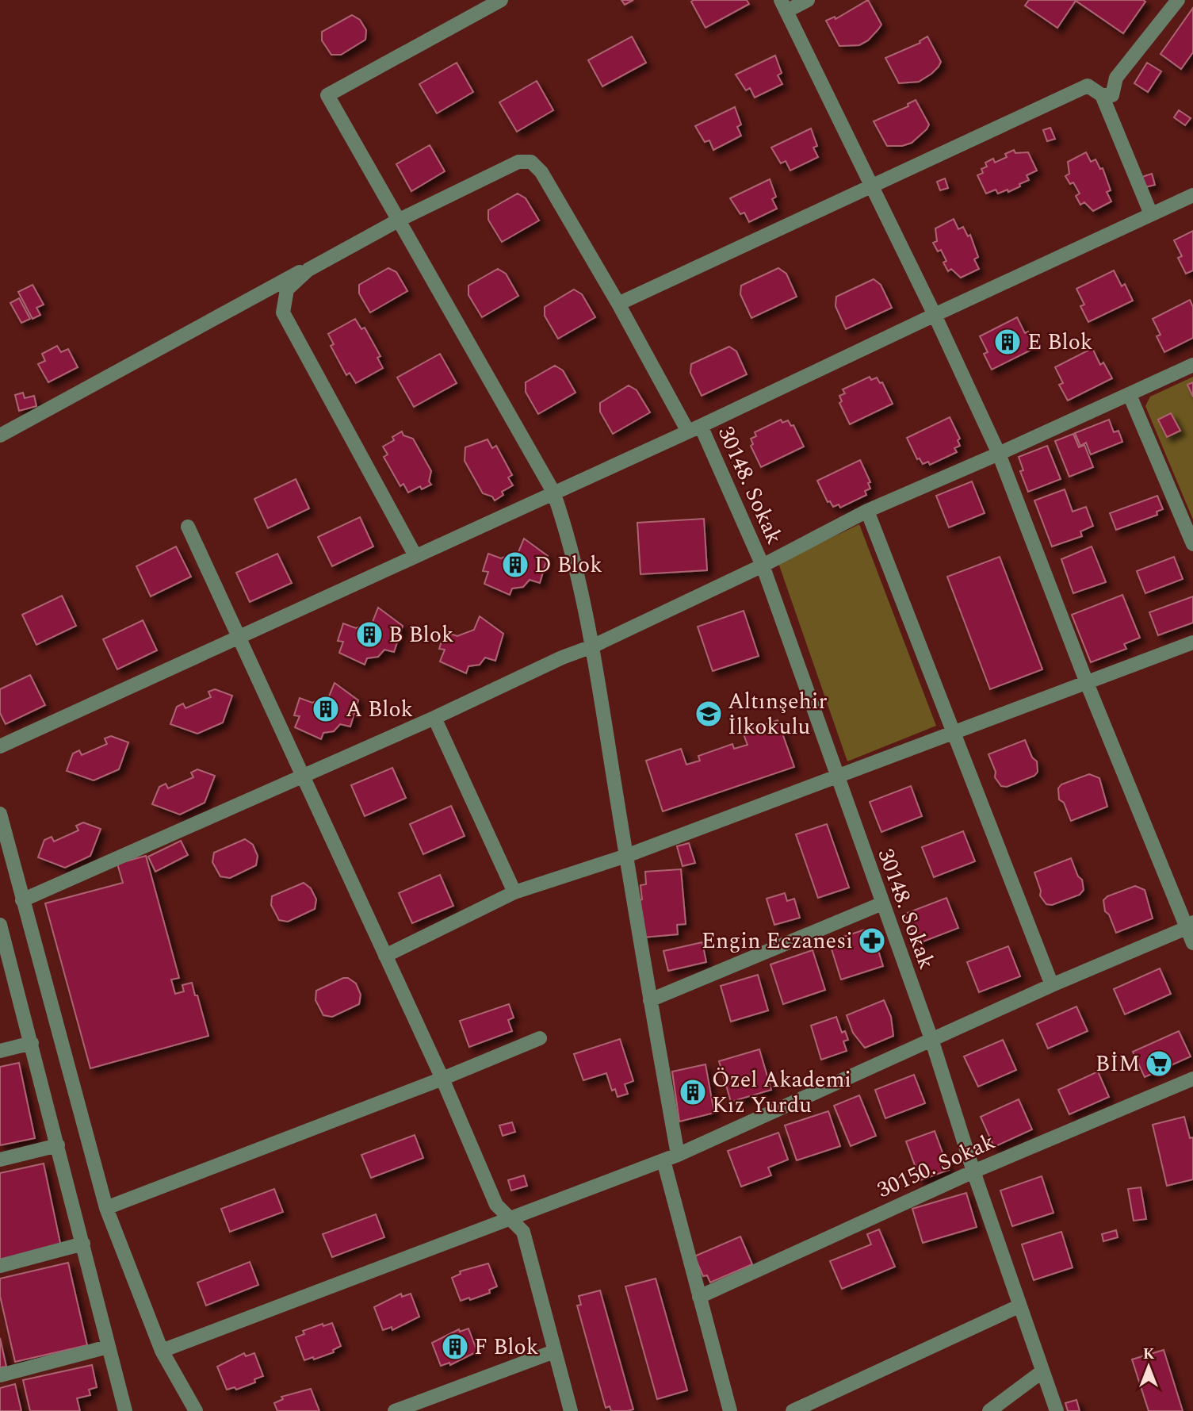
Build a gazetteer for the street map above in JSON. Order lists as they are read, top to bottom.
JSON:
{
  "streets": {
    "street": ["30148. Sokak", "30150. Sokak"]
  },
  "crossings": [
    ["30148. Sokak", "30150. Sokak"]
  ],
  "places": {
    "building": [
      "E Blok",
      "D Blok",
      "B Blok",
      "A Blok",
      "Özel Akademi Kız Yurdu",
      "F Blok"
    ],
    "school or university": ["Altınşehir İlkokulu"],
    "pharmacy": ["Engin Eczanesi"],
    "supermarket": ["BİM"]
  },
  "north": "top"
}
